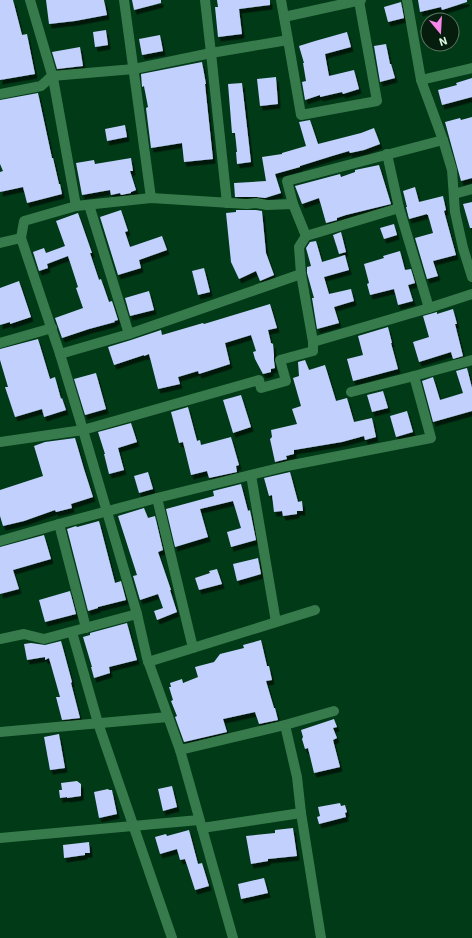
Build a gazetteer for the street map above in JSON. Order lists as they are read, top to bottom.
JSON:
{
  "north": "bottom"
}
